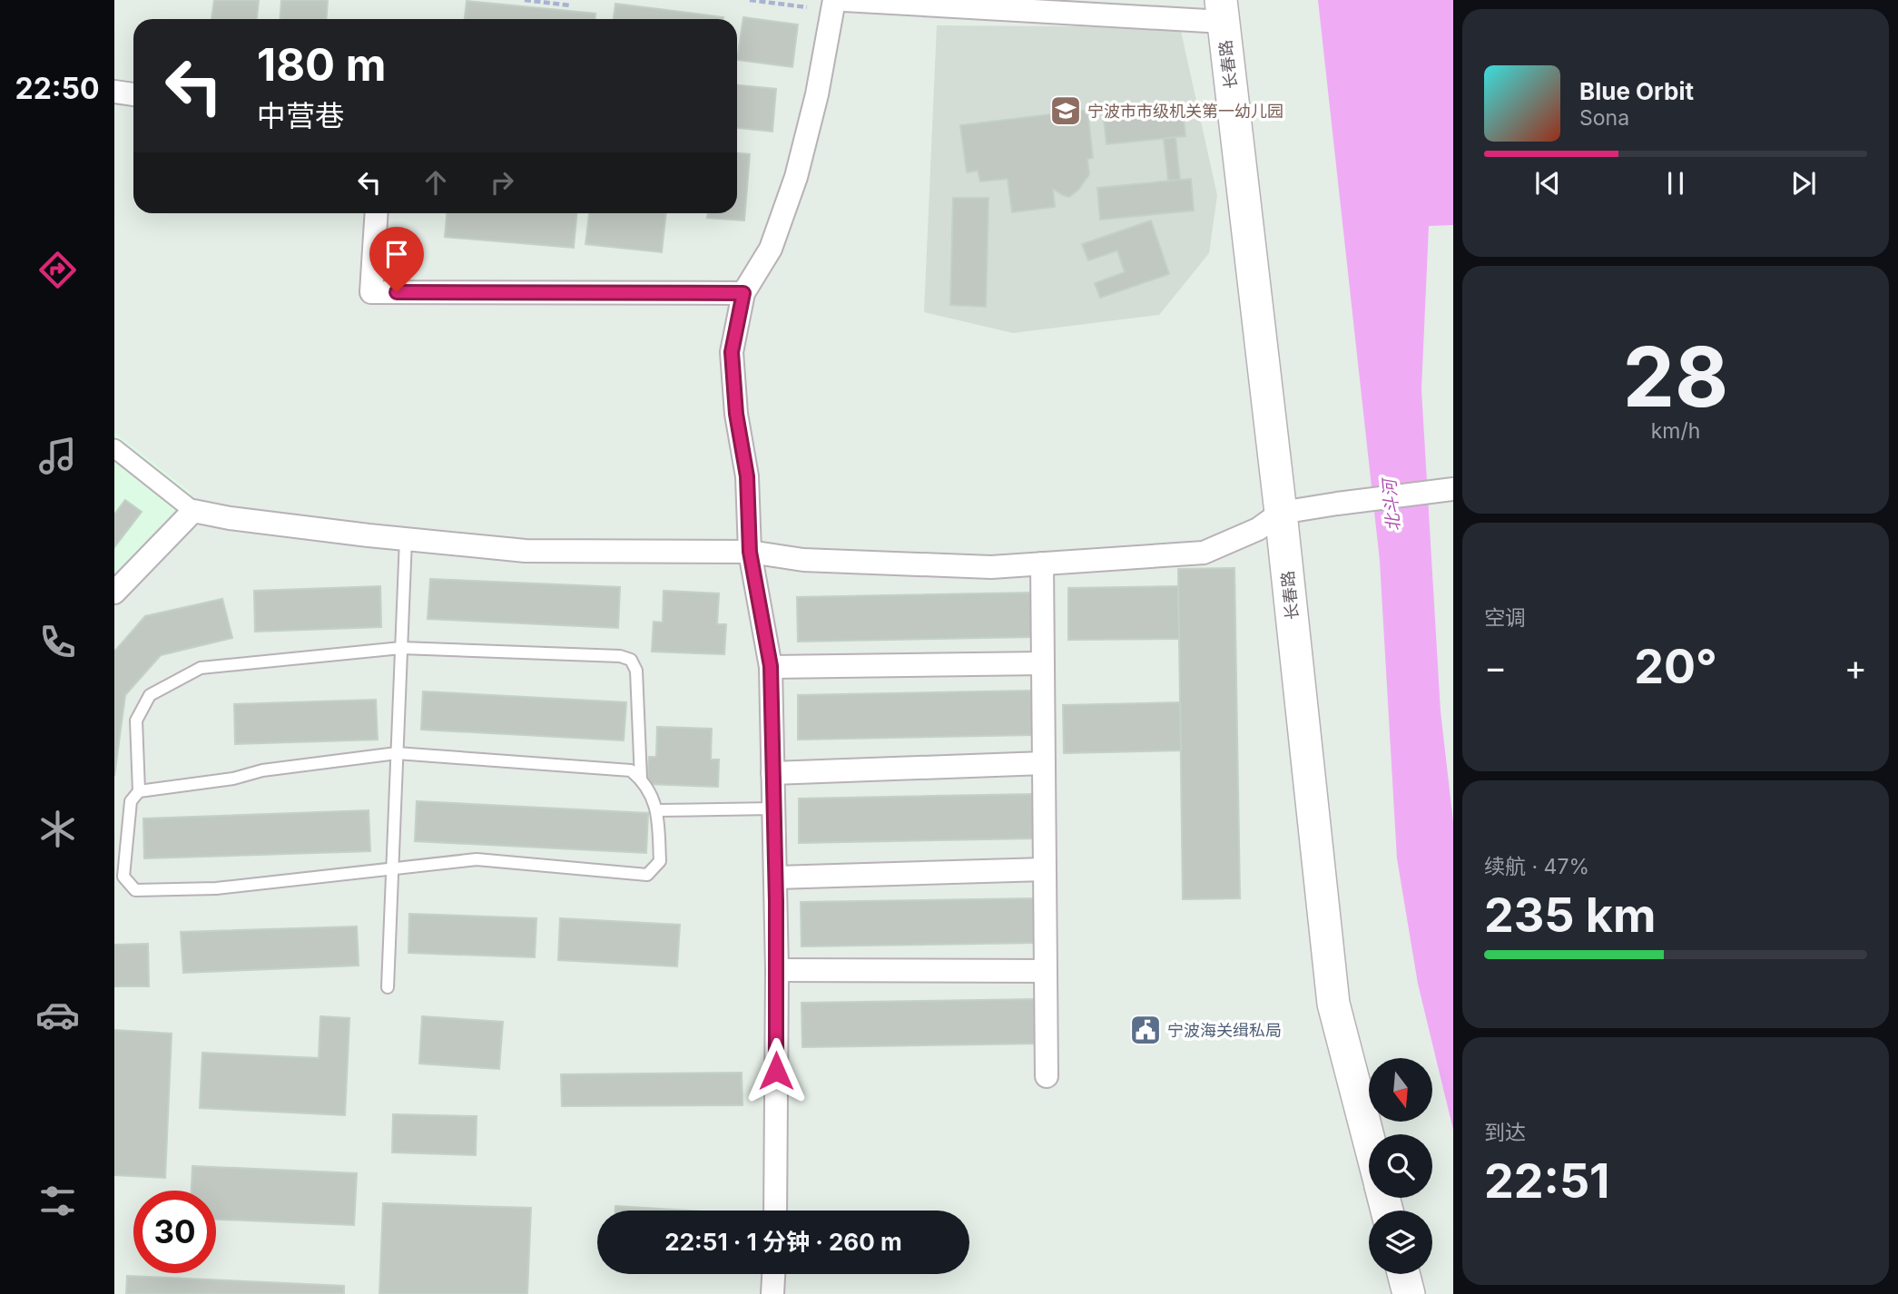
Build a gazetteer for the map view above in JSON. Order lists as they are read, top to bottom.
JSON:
{
  "streets": {
    "main road": ["长春路"]
  },
  "water": ["北斗河"],
  "places": {
    "school or university": ["宁波市市级机关第一幼儿园"],
    "public building": ["宁波海关缉私局"]
  },
  "north": "bottom",
  "page": {
    "tabs": "22:50",
    "turn": ["180 m", "中营巷"],
    "song": ["Blue Orbit", "Sona"],
    "tile": [
      ["28", "km/h"],
      "空调",
      ["续航 · 47%", "235 km"],
      ["到达", "22:51"]
    ],
    "heat": ["−", "20°", "+"],
    "limit": "30",
    "trip": "22:51 · 1 分钟 · 260 m"
  }
}
